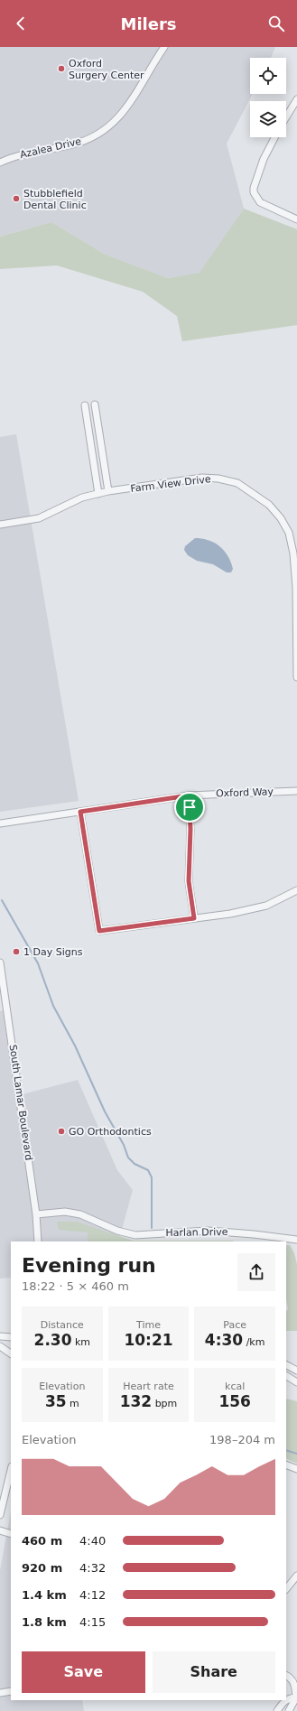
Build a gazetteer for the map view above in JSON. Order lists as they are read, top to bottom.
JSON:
{
  "streets": {
    "street": [
      "Azalea Drive",
      "Farm View Drive",
      "Oxford Way",
      "South Lamar Boulevard",
      "Harlan Drive"
    ]
  },
  "crossings": [
    ["South Lamar Boulevard", "Harlan Drive"]
  ],
  "places": [
    "Oxford Surgery Center",
    "Stubblefield Dental Clinic",
    "1 Day Signs",
    "GO Orthodontics"
  ],
  "page": {
    "header": "Milers",
    "heading": ["Evening run", "18:22 · 5 × 460 m"],
    "stats": [
      ["Distance", "2.30 km"],
      ["Time", "10:21"],
      ["Pace", "4:30 /km"],
      ["Elevation", "35 m"],
      ["Heart rate", "132 bpm"],
      ["kcal", "156"]
    ],
    "chart": ["Elevation", "198–204 m"],
    "list": [
      {
        "name": "460 m",
        "note": "4:40"
      },
      {
        "name": "920 m",
        "note": "4:32"
      },
      {
        "name": "1.4 km",
        "note": "4:12"
      },
      {
        "name": "1.8 km",
        "note": "4:15"
      }
    ],
    "buttons": ["Save", "Share"]
  }
}
